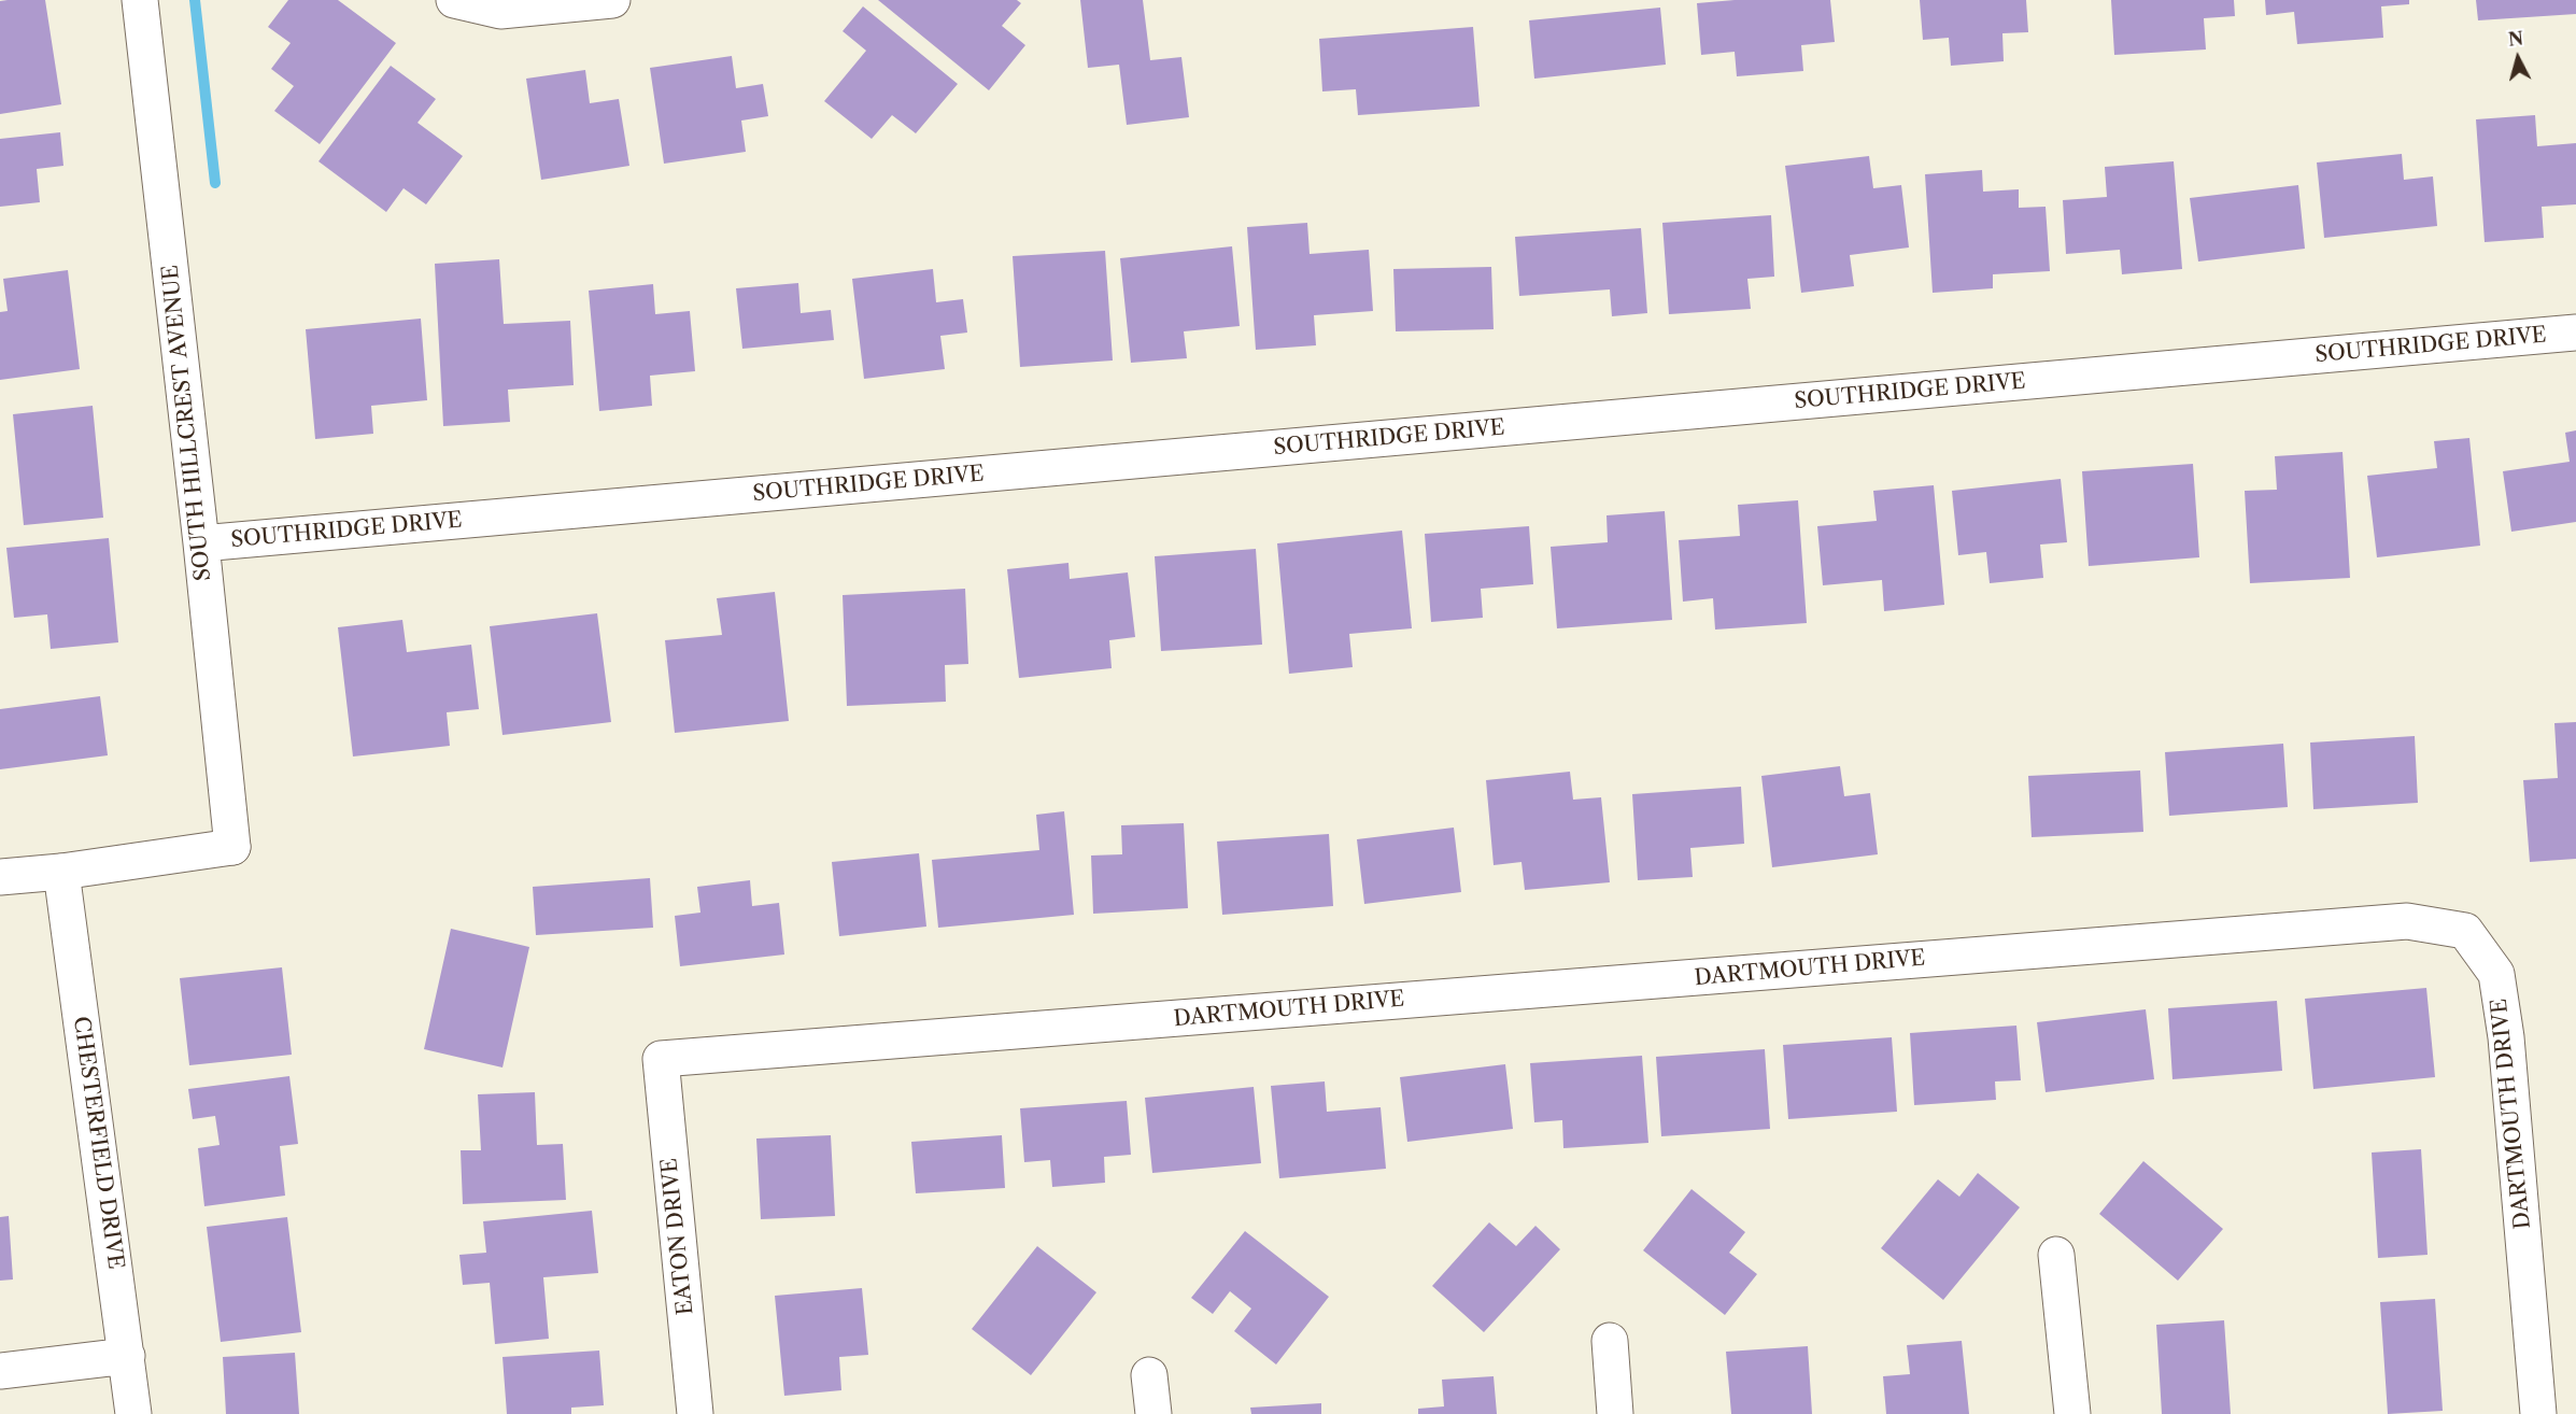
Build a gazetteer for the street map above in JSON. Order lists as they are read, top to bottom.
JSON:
{
  "streets": {
    "street": [
      "SOUTHRIDGE DRIVE",
      "SOUTH HILLCREST AVENUE",
      "DARTMOUTH DRIVE",
      "CHESTERFIELD DRIVE",
      "EATON DRIVE"
    ]
  },
  "crossings": [
    ["SOUTHRIDGE DRIVE", "SOUTH HILLCREST AVENUE"],
    ["SOUTH HILLCREST AVENUE", "CHESTERFIELD DRIVE"],
    ["DARTMOUTH DRIVE", "EATON DRIVE"]
  ],
  "north": "top"
}
